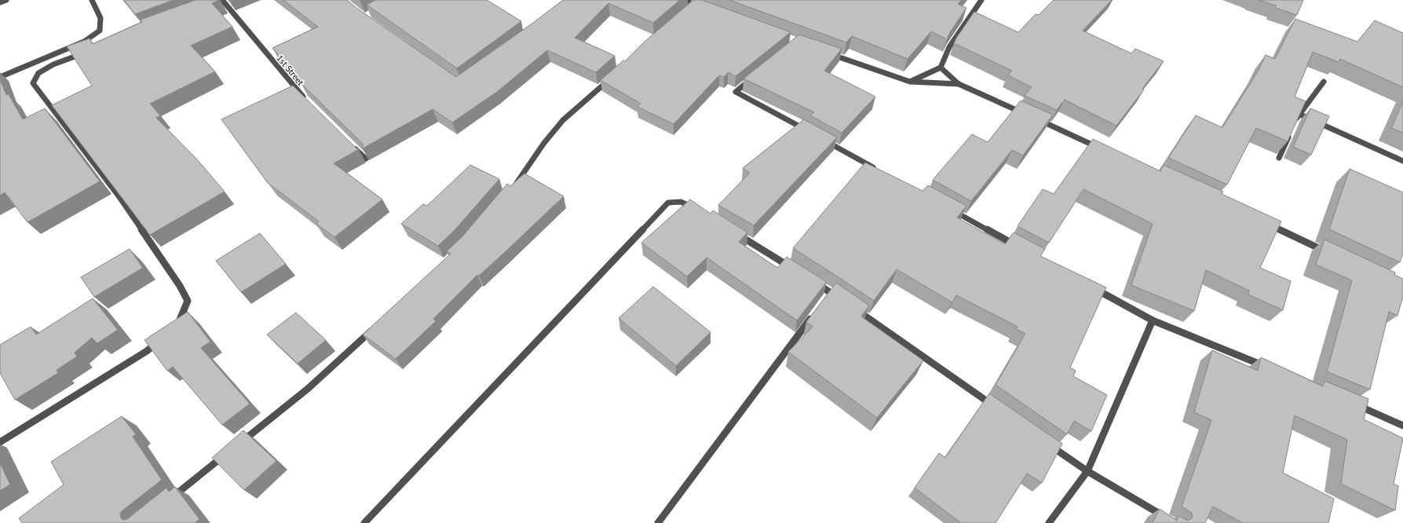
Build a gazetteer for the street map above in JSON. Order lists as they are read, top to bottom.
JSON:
{
  "streets": {
    "street": ["1st Street"]
  }
}
